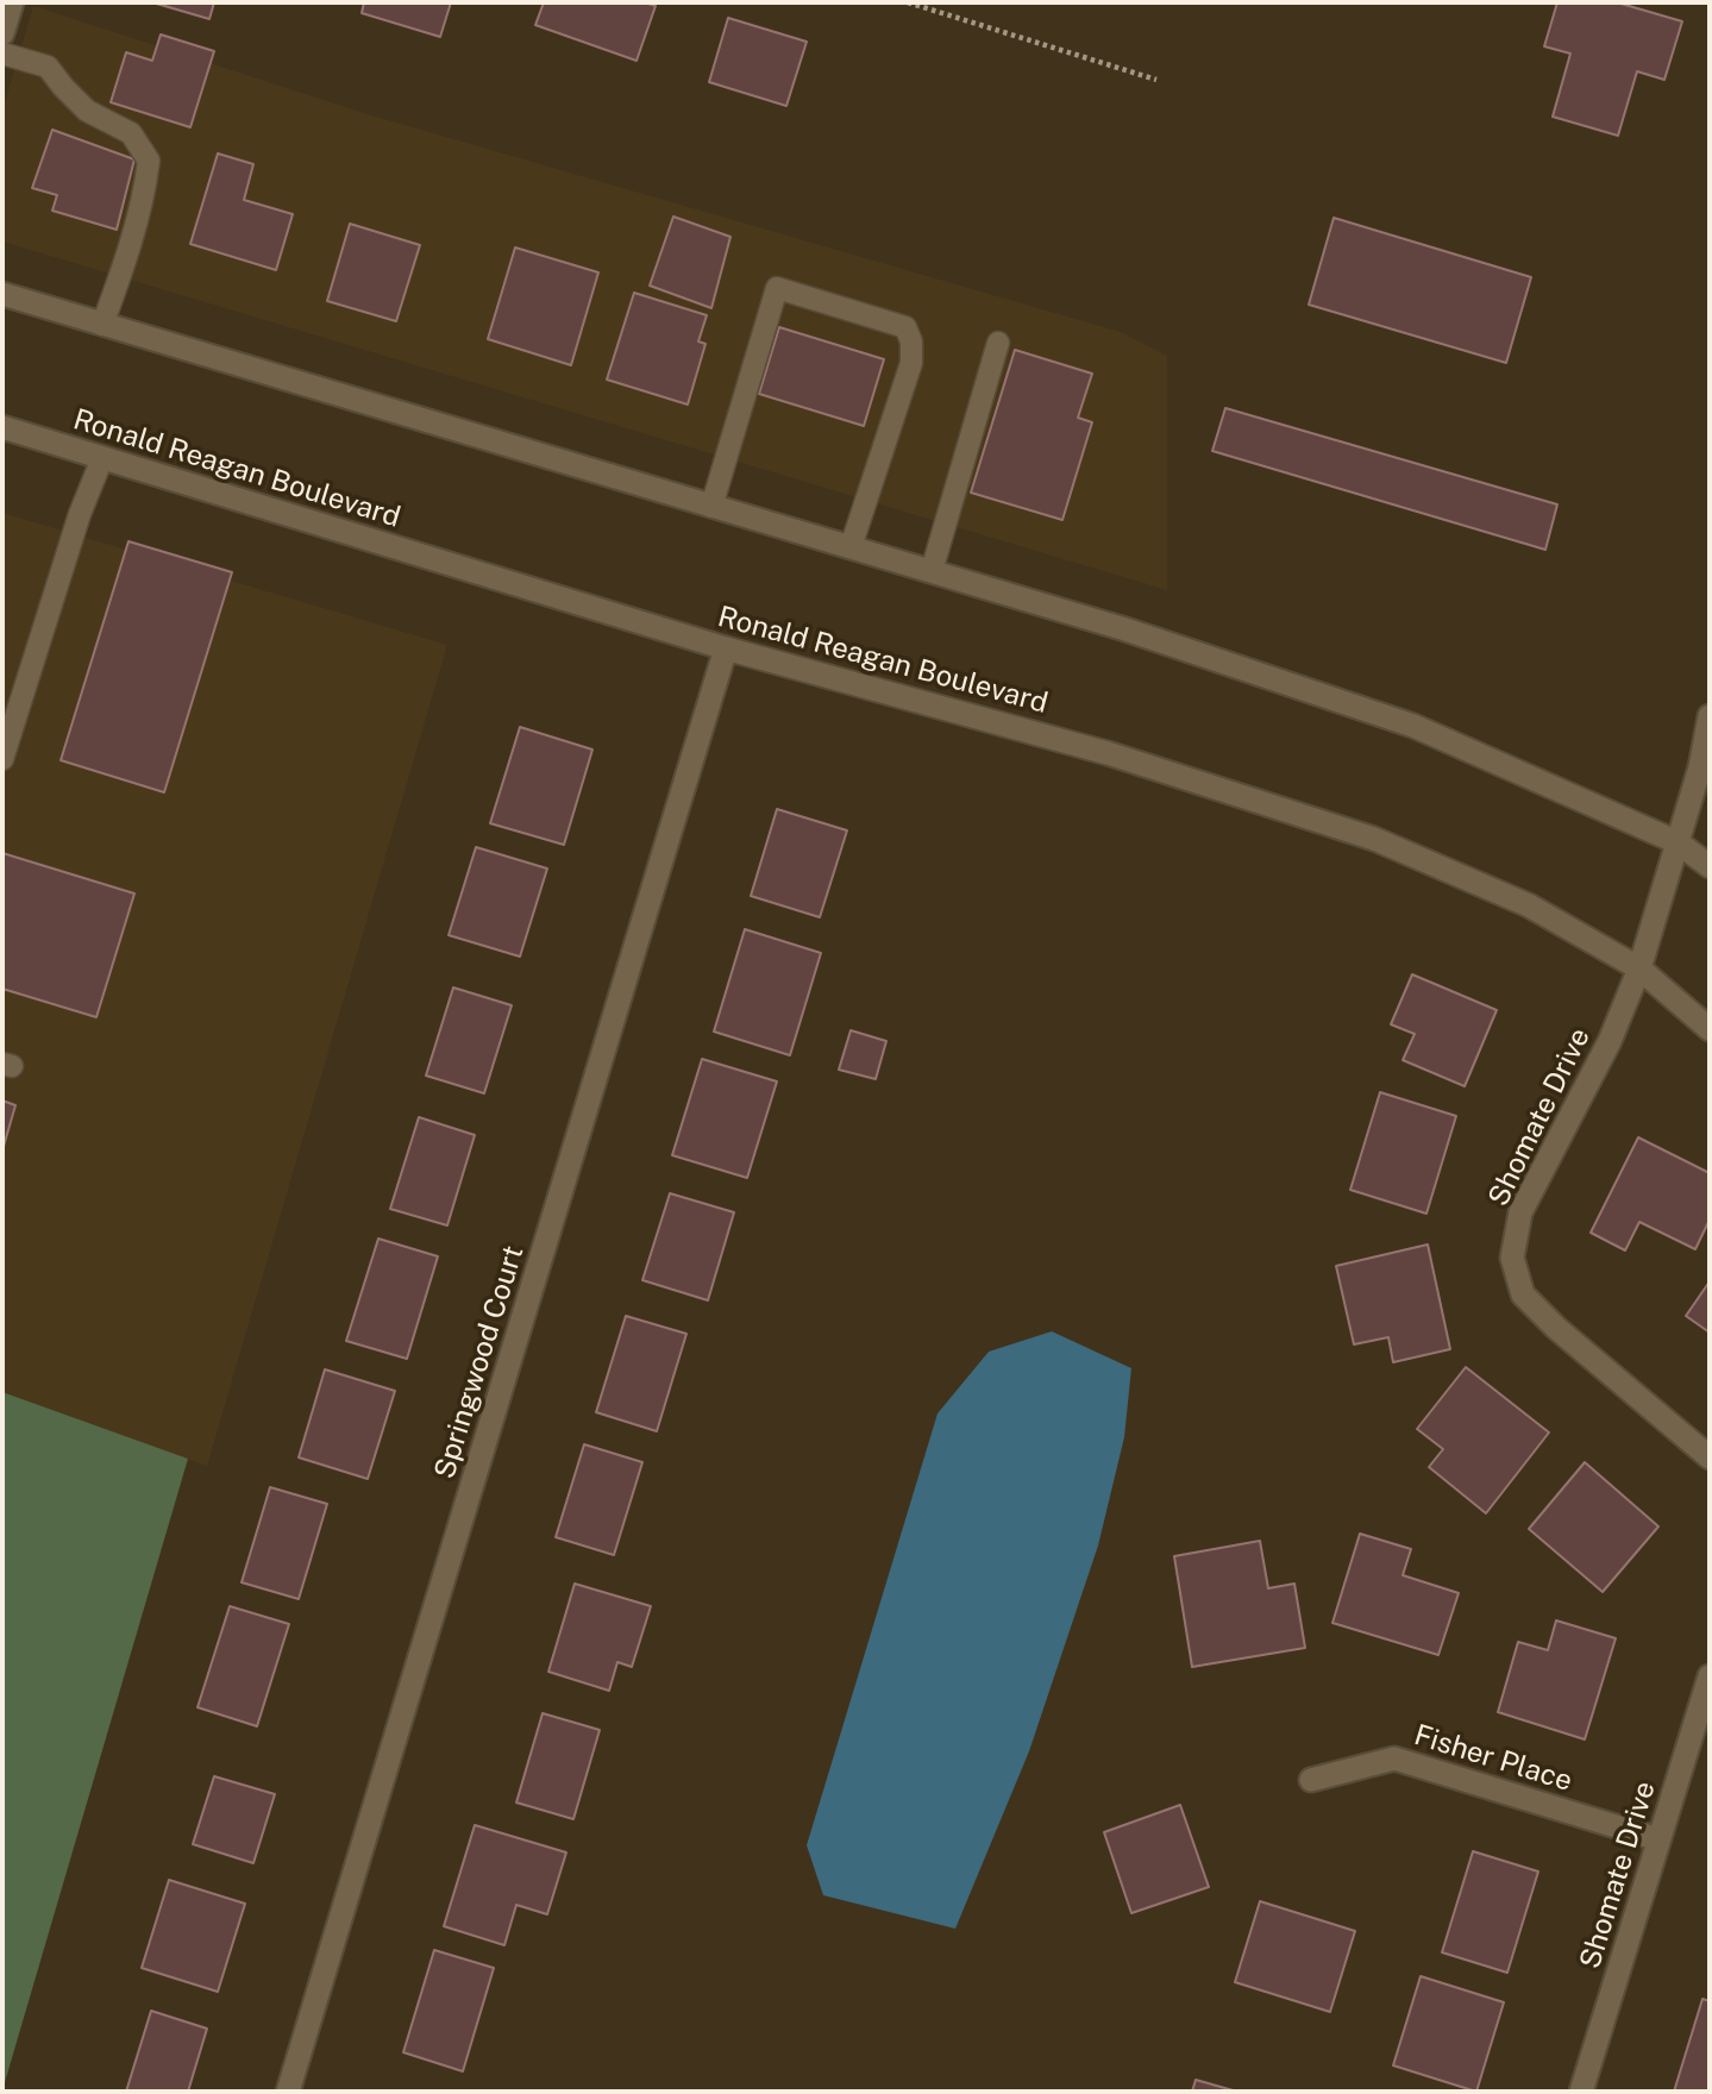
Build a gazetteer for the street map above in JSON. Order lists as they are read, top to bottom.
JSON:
{
  "streets": {
    "main road": [
      "Ronald Reagan Boulevard",
      "Shomate Drive",
      "Springwood Court",
      "Fisher Place"
    ]
  },
  "crossings": [
    ["Ronald Reagan Boulevard", "Shomate Drive"],
    ["Ronald Reagan Boulevard", "Springwood Court"],
    ["Shomate Drive", "Fisher Place"]
  ]
}
